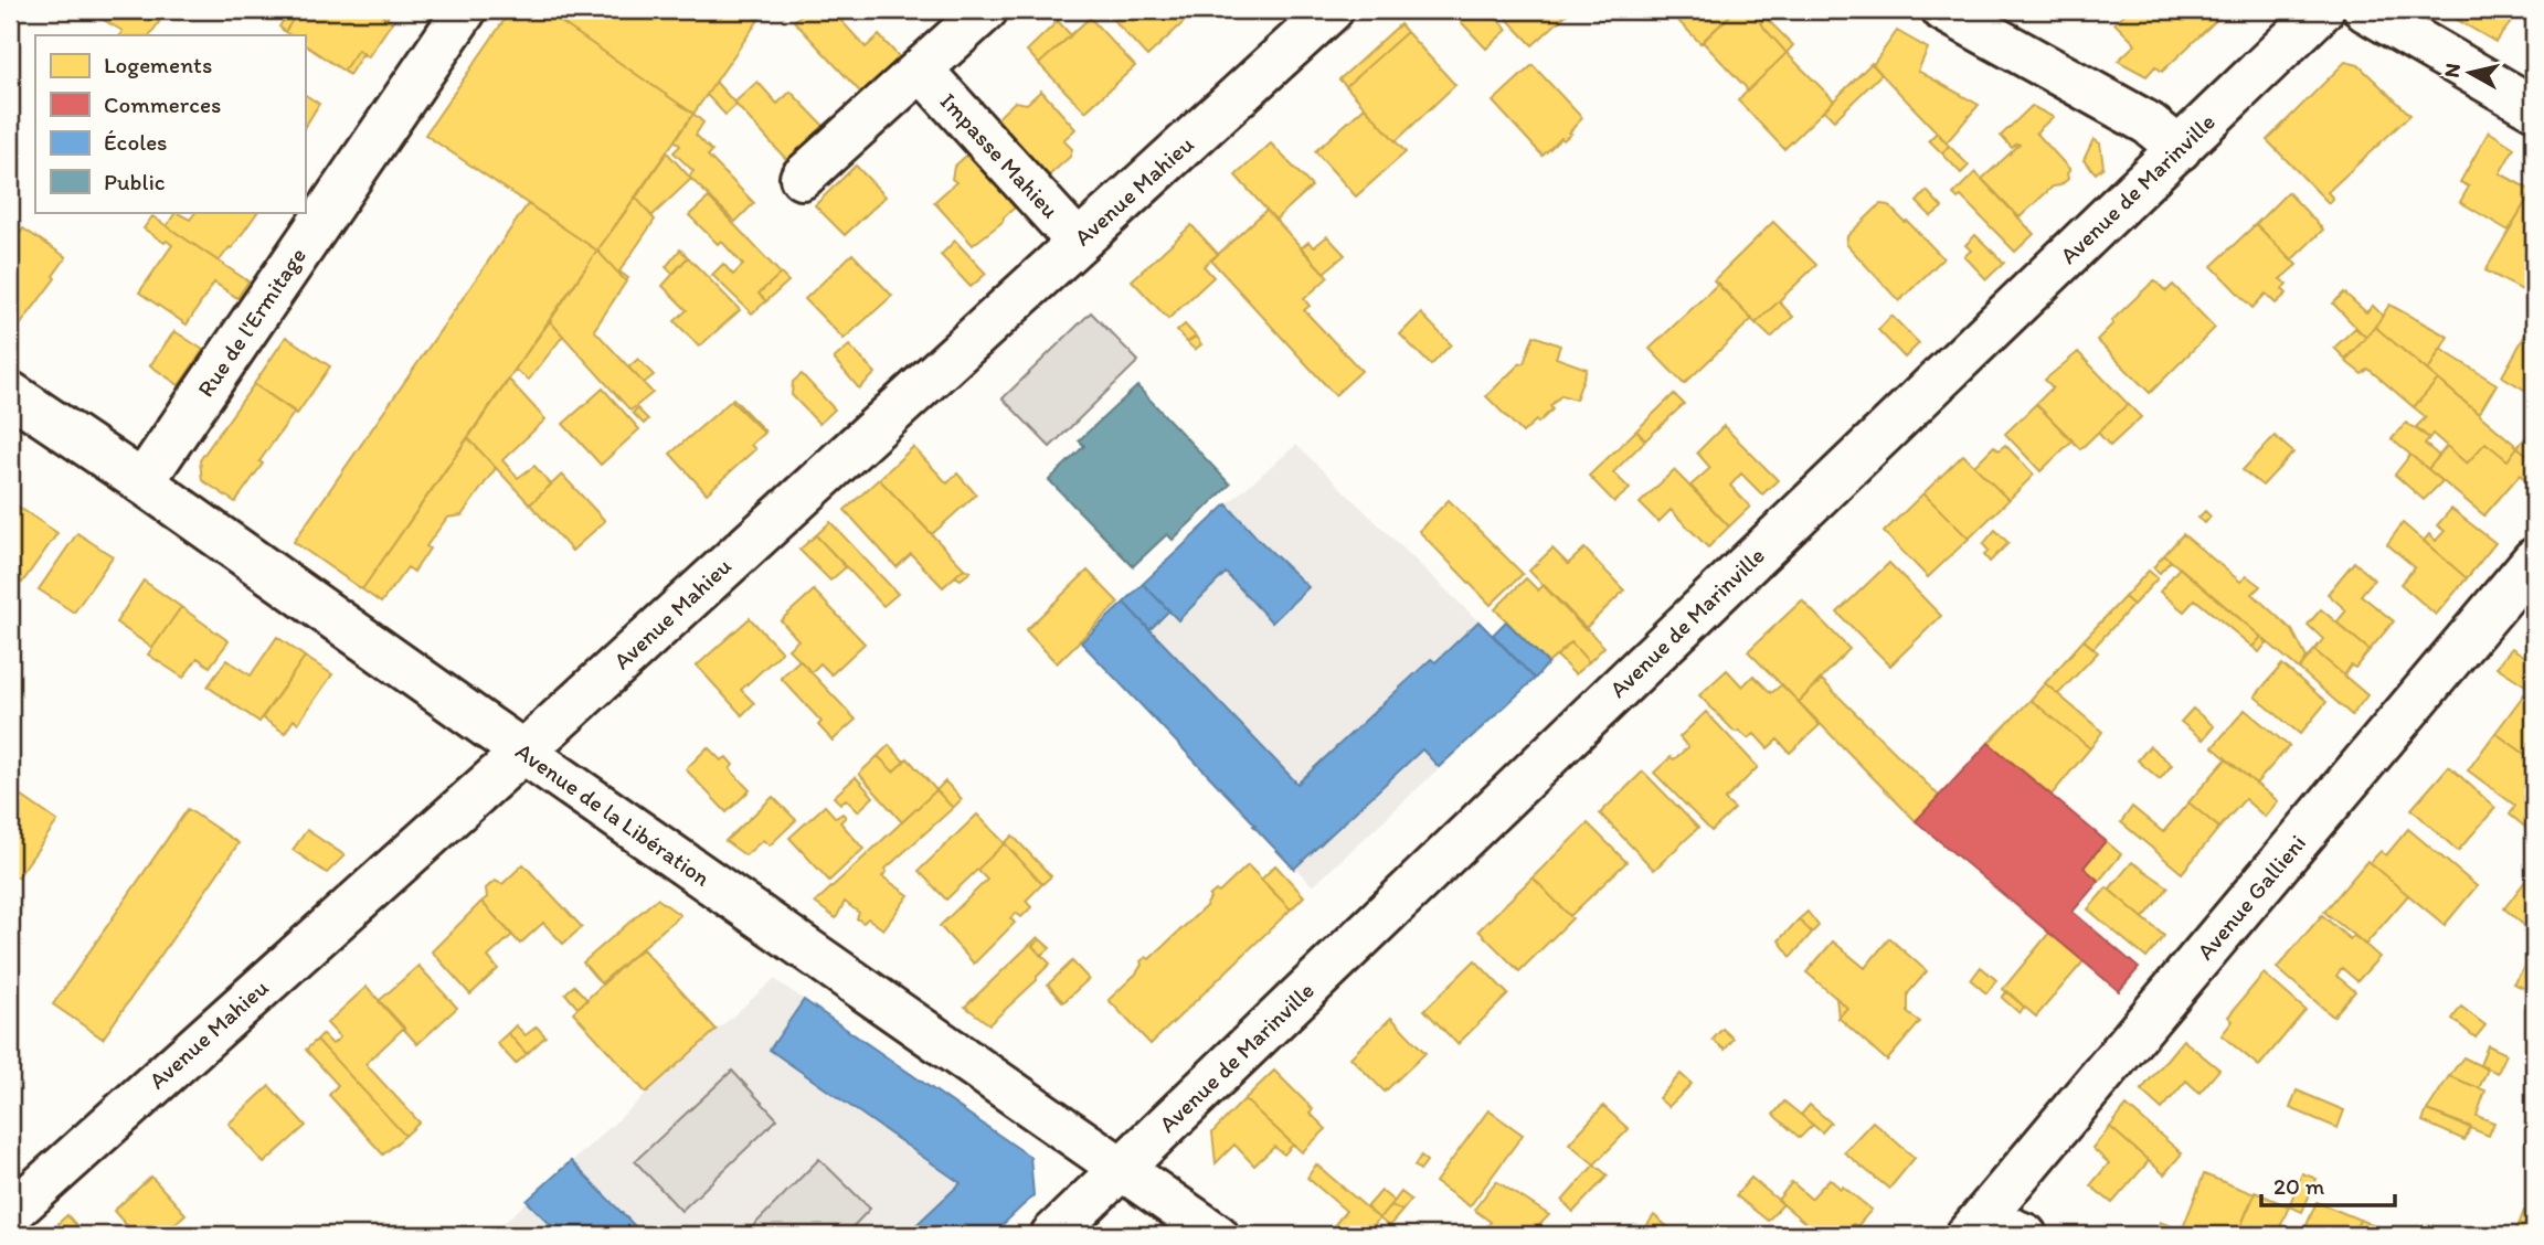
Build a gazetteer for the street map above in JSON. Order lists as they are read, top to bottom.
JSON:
{
  "streets": {
    "street": [
      "Impasse Mahieu",
      "Avenue de Marinville",
      "Avenue Mahieu",
      "Rue de l'Ermitage",
      "Avenue de la Libération",
      "Avenue Gallieni"
    ]
  },
  "crossings": [
    ["Impasse Mahieu", "Avenue Mahieu"],
    ["Avenue de Marinville", "Avenue de la Libération"],
    ["Avenue Mahieu", "Avenue de la Libération"],
    ["Rue de l'Ermitage", "Avenue de la Libération"]
  ],
  "legend": [
    "Logements",
    "Commerces",
    "Écoles",
    "Public"
  ],
  "scale_bar": "20 m",
  "north": "left"
}
